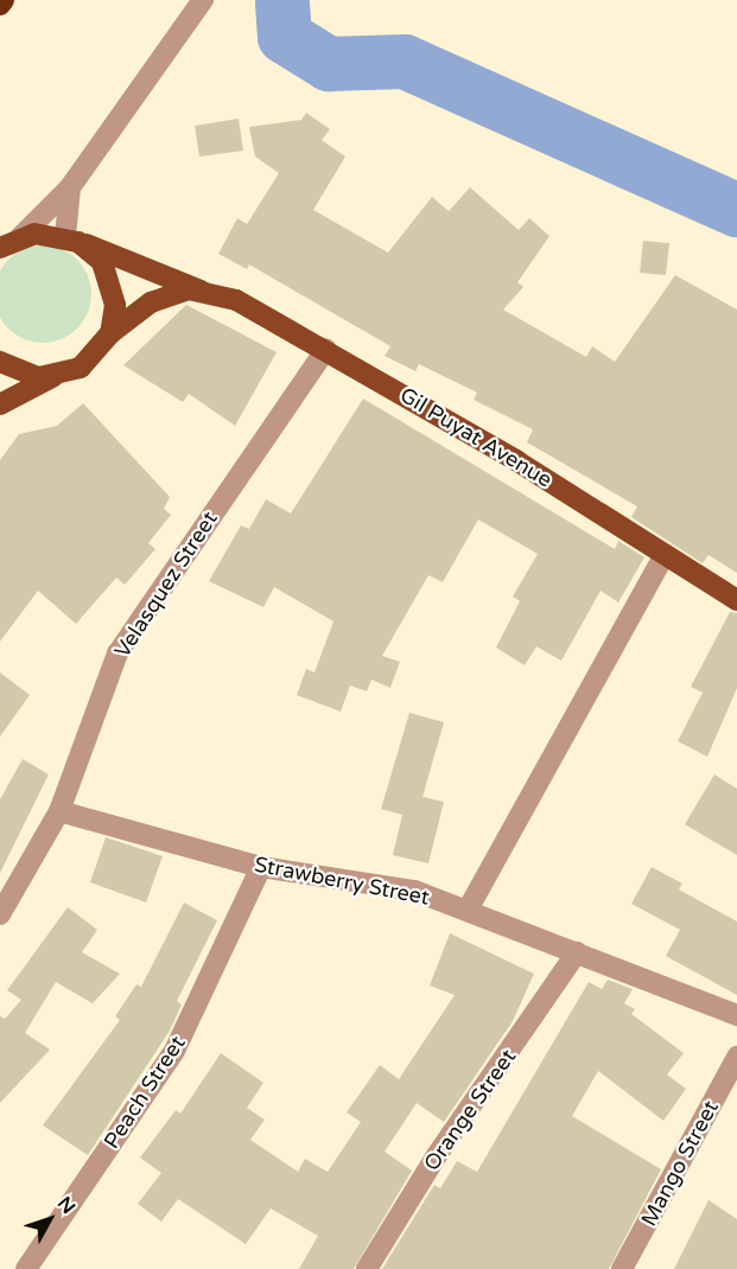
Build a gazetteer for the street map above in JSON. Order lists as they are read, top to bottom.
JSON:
{
  "streets": {
    "main road": ["Gil Puyat Avenue"],
    "street": [
      "Velasquez Street",
      "Strawberry Street",
      "Peach Street",
      "Orange Street",
      "Mango Street"
    ]
  },
  "crossings": [
    ["Gil Puyat Avenue", "Velasquez Street"],
    ["Velasquez Street", "Strawberry Street"],
    ["Strawberry Street", "Peach Street"],
    ["Strawberry Street", "Orange Street"]
  ],
  "north": "top right"
}
